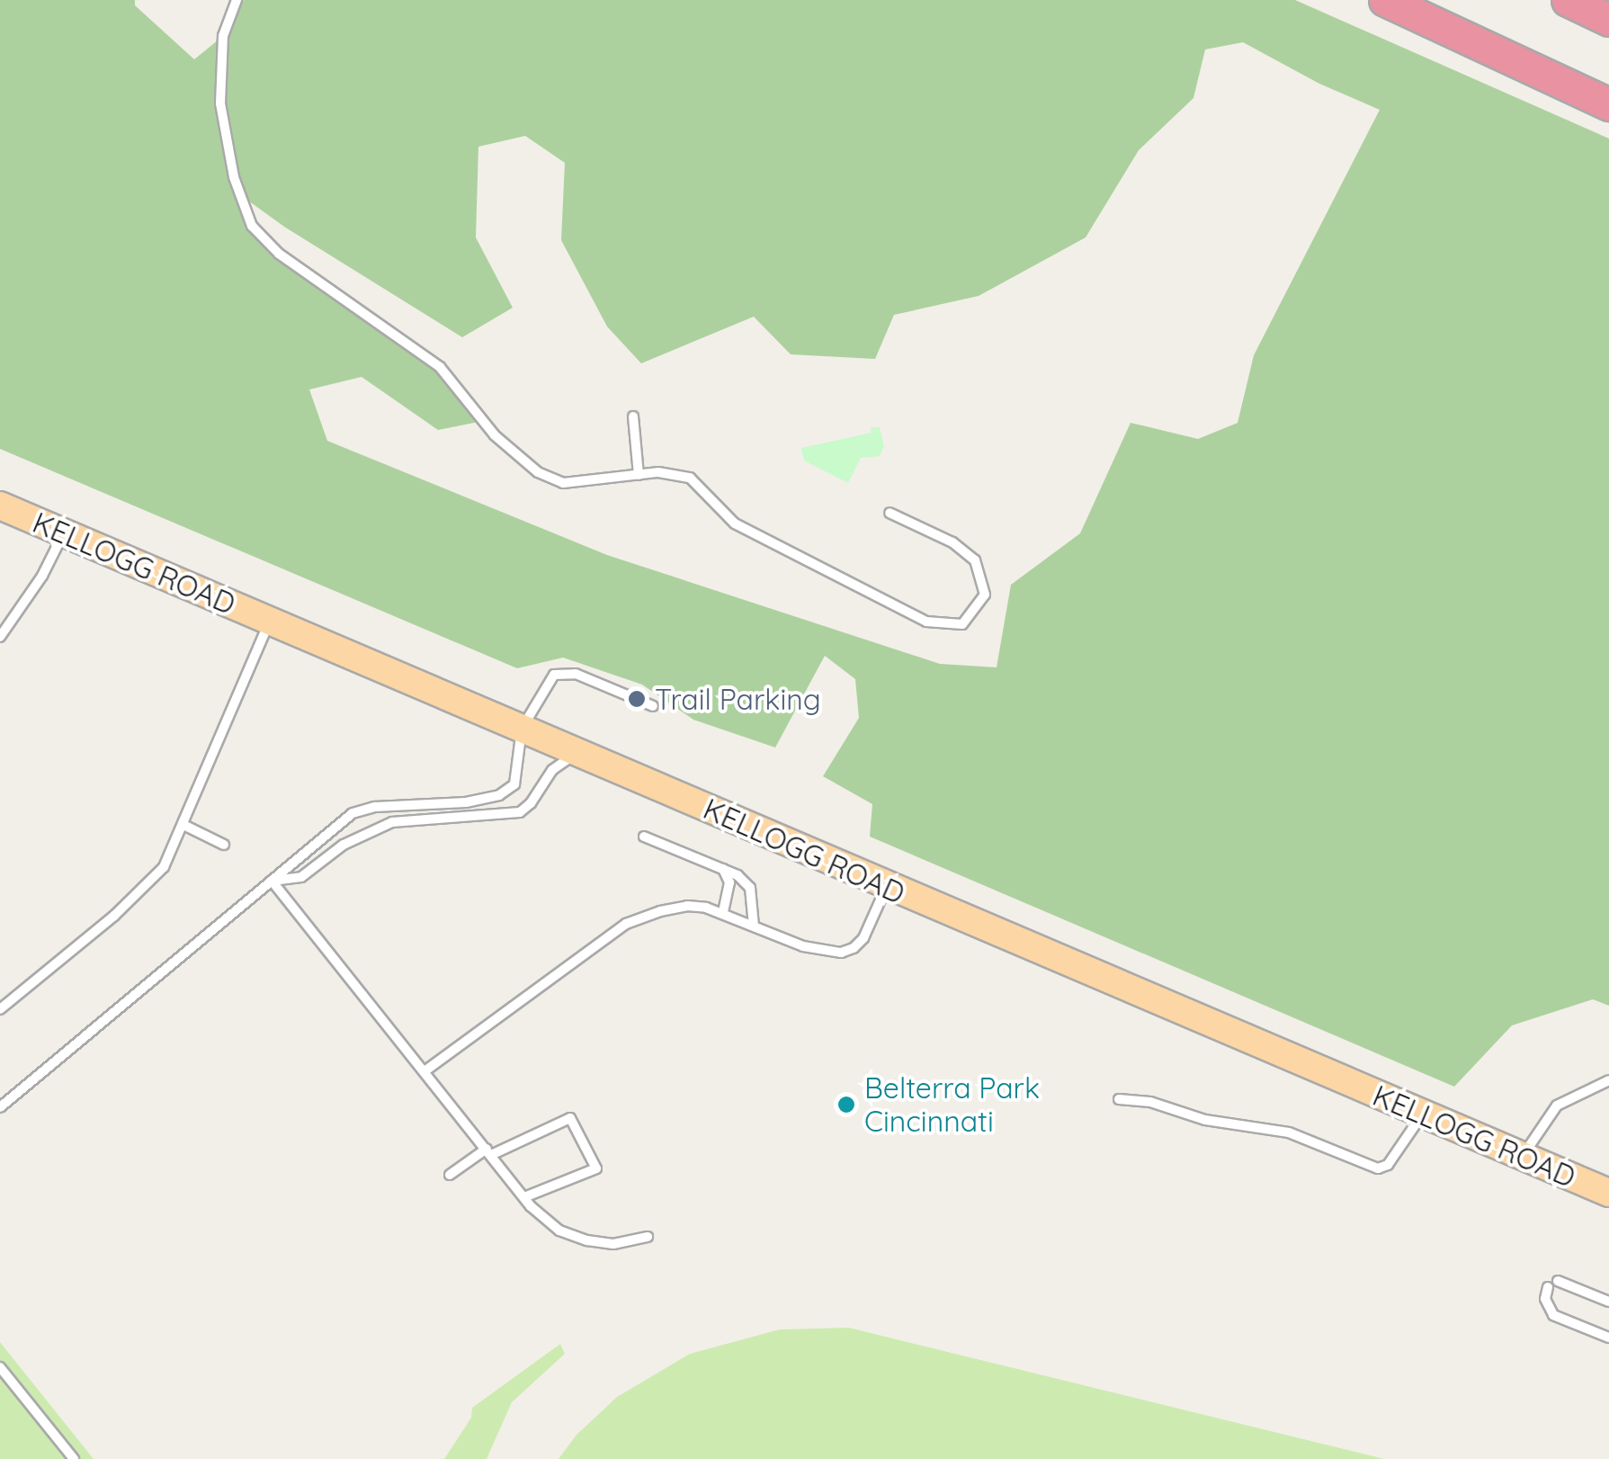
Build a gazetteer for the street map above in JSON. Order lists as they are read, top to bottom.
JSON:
{
  "streets": {
    "main road": ["KELLOGG ROAD"]
  },
  "places": ["Trail Parking", "Belterra Park Cincinnati"]
}
